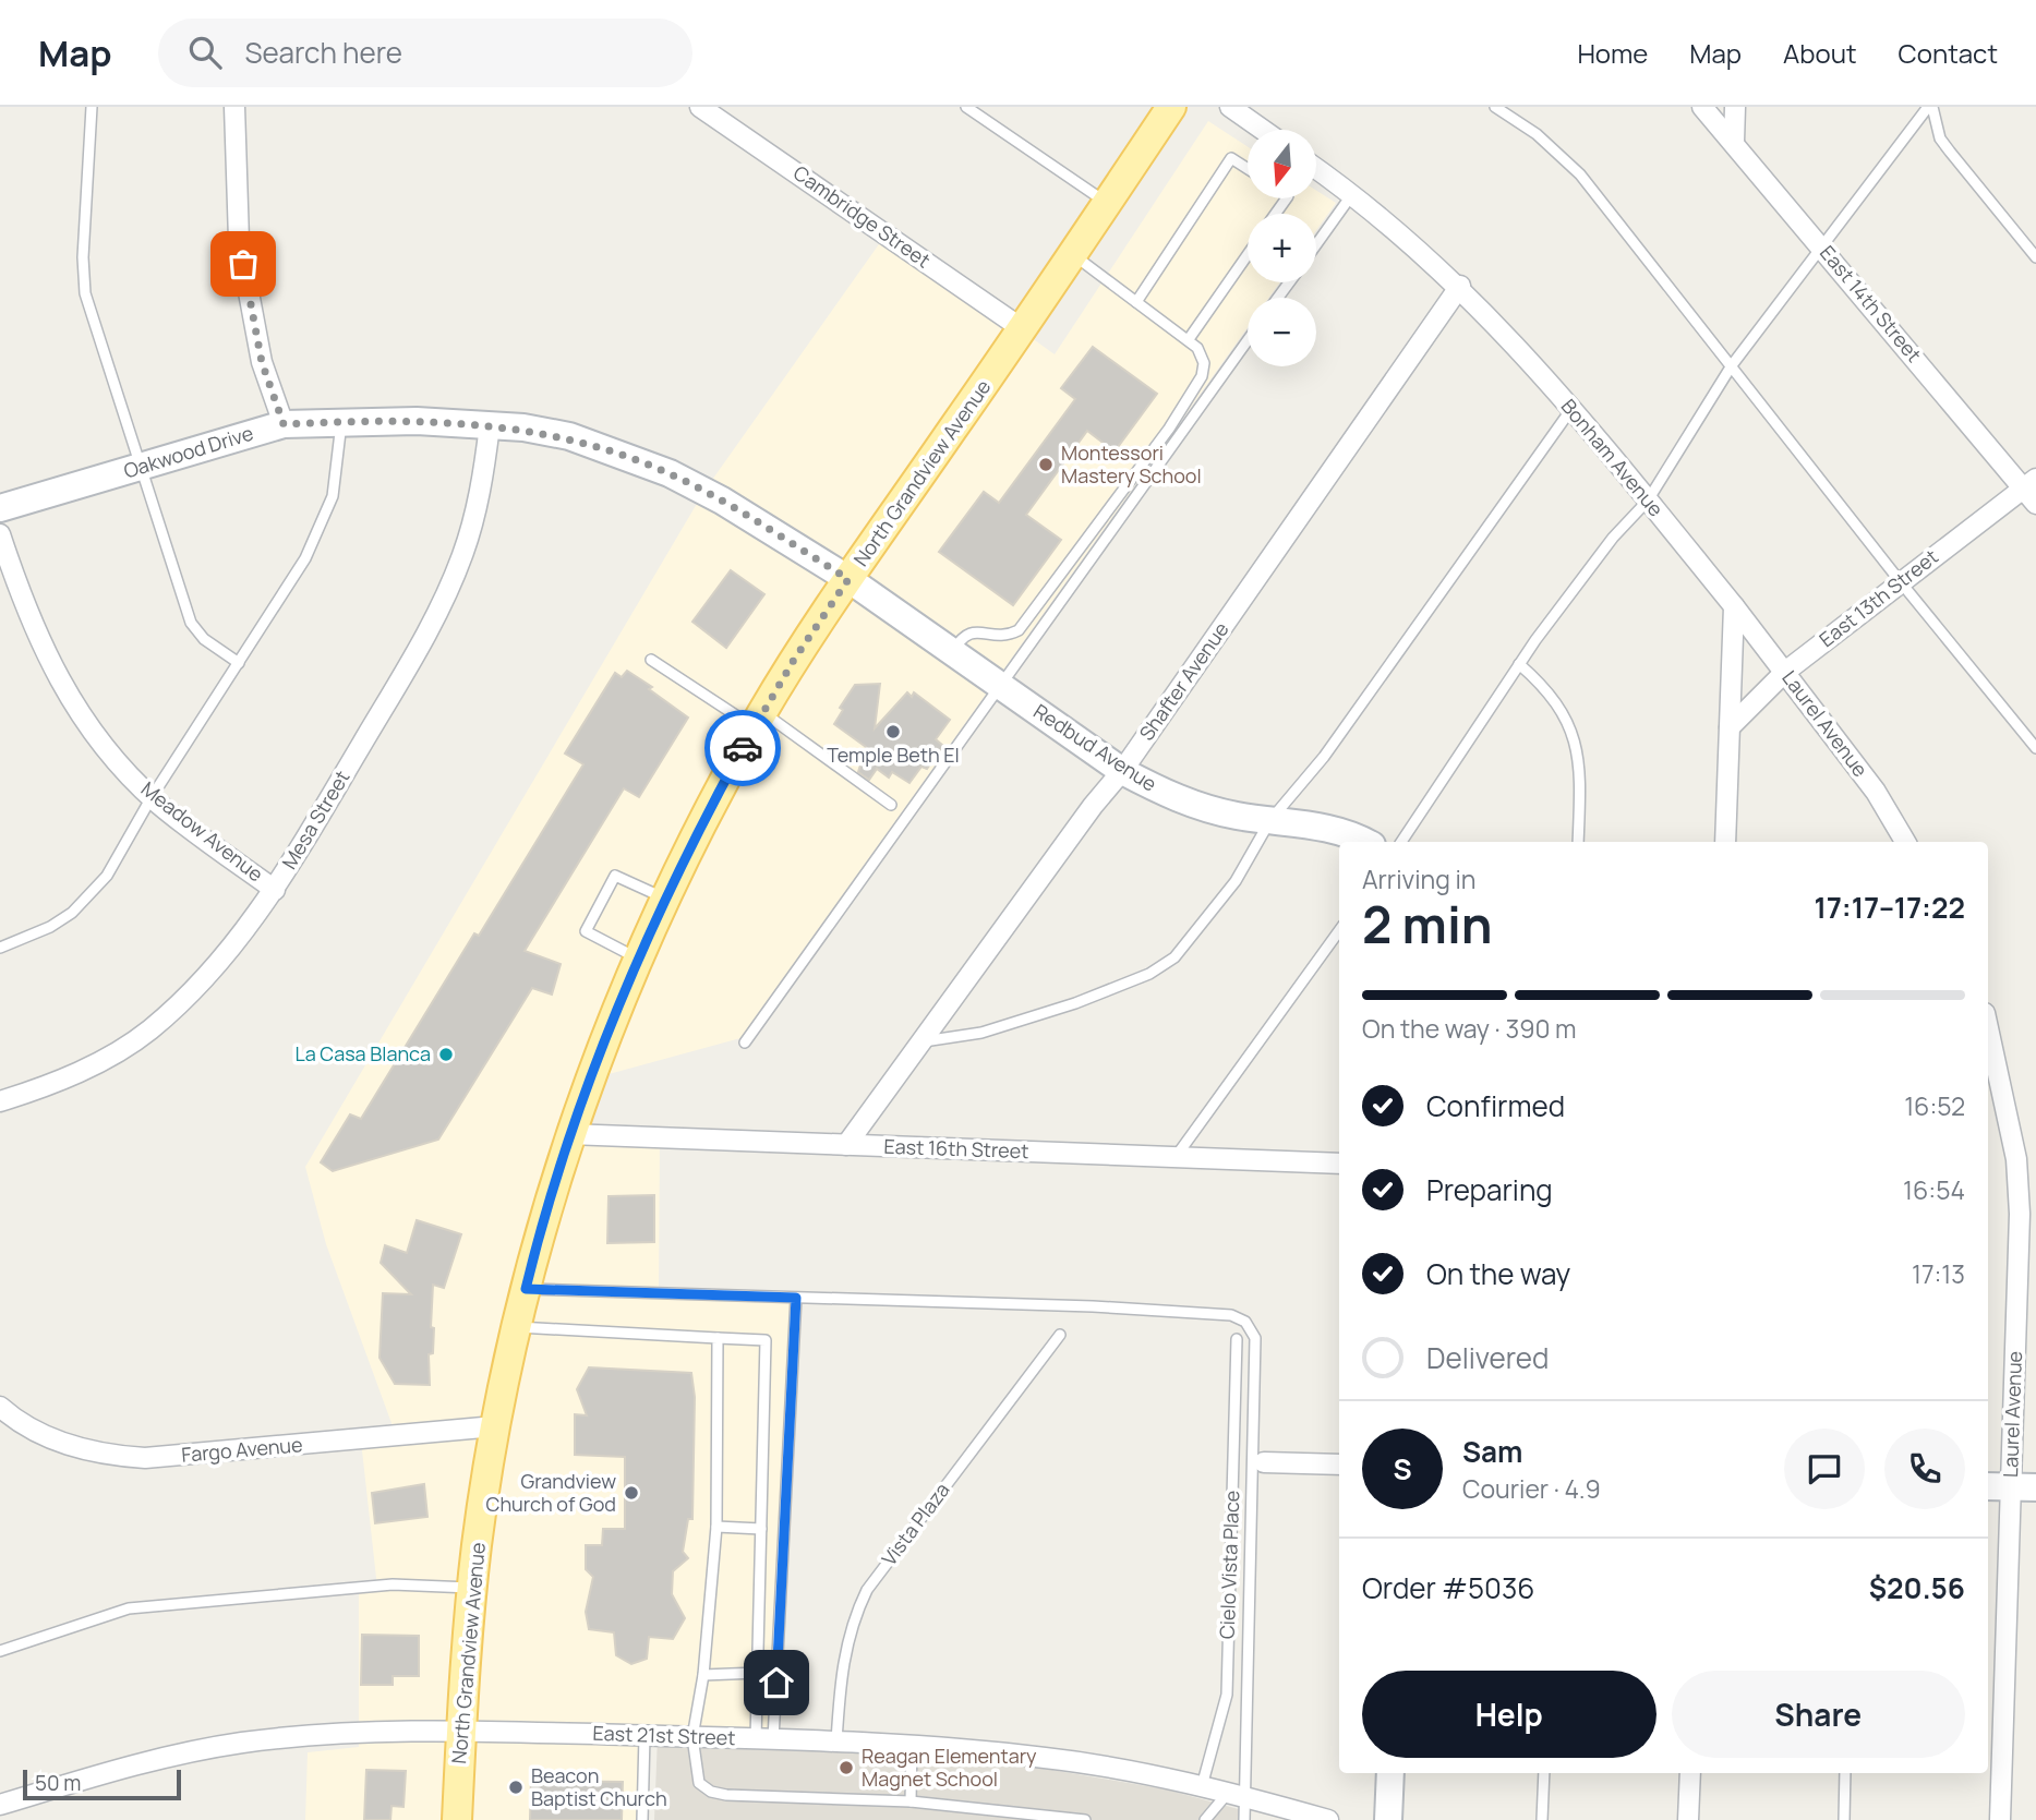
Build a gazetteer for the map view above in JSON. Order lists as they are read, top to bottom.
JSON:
{
  "streets": {
    "main road": ["North Grandview Avenue"],
    "street": [
      "Cambridge Street",
      "East 14th Street",
      "Oakwood Drive",
      "Bonham Avenue",
      "East 13th Street",
      "Shafter Avenue",
      "Laurel Avenue",
      "Redbud Avenue",
      "Mesa Street",
      "Meadow Avenue",
      "East 16th Street",
      "Fargo Avenue",
      "East 21st Street"
    ],
    "lane": ["Vista Plaza", "Cielo Vista Place"]
  },
  "crossings": [
    ["Cambridge Street", "North Grandview Avenue"],
    ["East 14th Street", "East 13th Street"],
    ["Oakwood Drive", "North Grandview Avenue"],
    ["Oakwood Drive", "Redbud Avenue"],
    ["Oakwood Drive", "Mesa Street"],
    ["Bonham Avenue", "Shafter Avenue"],
    ["Bonham Avenue", "Laurel Avenue"],
    ["North Grandview Avenue", "Redbud Avenue"],
    ["North Grandview Avenue", "East 16th Street"],
    ["North Grandview Avenue", "Fargo Avenue"],
    ["North Grandview Avenue", "East 21st Street"],
    ["East 13th Street", "Laurel Avenue"],
    ["Shafter Avenue", "Redbud Avenue"],
    ["Shafter Avenue", "East 16th Street"],
    ["Mesa Street", "Meadow Avenue"],
    ["Vista Plaza", "East 21st Street"],
    ["Cielo Vista Place", "East 21st Street"]
  ],
  "places": [
    "Montessori Mastery School",
    "Temple Beth El",
    "La Casa Blanca",
    "Grandview Church of God",
    "Reagan Elementary Magnet School",
    "Beacon Baptist Church"
  ],
  "scale_bar": "50 m",
  "north": "bottom",
  "page": {
    "header": "Map",
    "search": "Search here",
    "nav": [
      "Home",
      "Map",
      "About",
      "Contact"
    ],
    "map_buttons": ["+", "−"],
    "heading": ["2 min", "Arriving in", "17:17–17:22"],
    "panel": [
      "Sam",
      "Courier · 4.9",
      "Order #5036",
      "$20.56"
    ],
    "bar": "On the way · 390 m",
    "list": [
      ["Confirmed", "16:52"],
      ["Preparing", "16:54"],
      ["On the way", "17:13"],
      "Delivered"
    ],
    "round": "S",
    "buttons": ["Help", "Share"],
    "scale": "50 m"
  }
}
